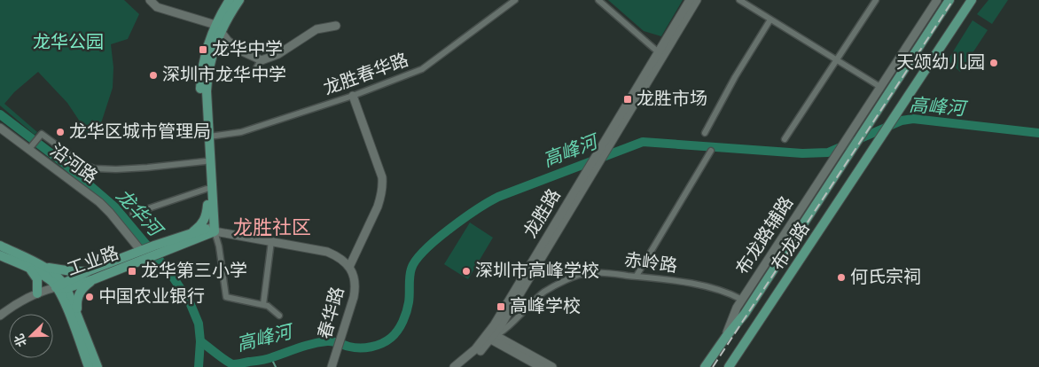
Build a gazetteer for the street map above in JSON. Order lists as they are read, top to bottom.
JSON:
{
  "streets": {
    "main road": [
      "沿河路",
      "龙胜路",
      "布龙路辅路",
      "布龙路",
      "工业路",
      "春华路"
    ],
    "street": ["龙胜春华路", "赤岭路"]
  },
  "crossings": [
    ["沿河路", "工业路"],
    ["龙胜路", "赤岭路"],
    ["布龙路辅路", "布龙路"],
    ["布龙路辅路", "赤岭路"]
  ],
  "districts": ["龙胜社区"],
  "water": ["高峰河", "龙华河"],
  "parks": ["龙华公园"],
  "places": {
    "transit": [
      "龙华中学",
      "龙胜市场",
      "龙华第三小学",
      "高峰学校"
    ],
    "other": [
      "天颂幼儿园",
      "深圳市龙华中学",
      "龙华区城市管理局",
      "深圳市高峰学校",
      "何氏宗祠",
      "中国农业银行"
    ]
  },
  "north": "bottom left"
}
